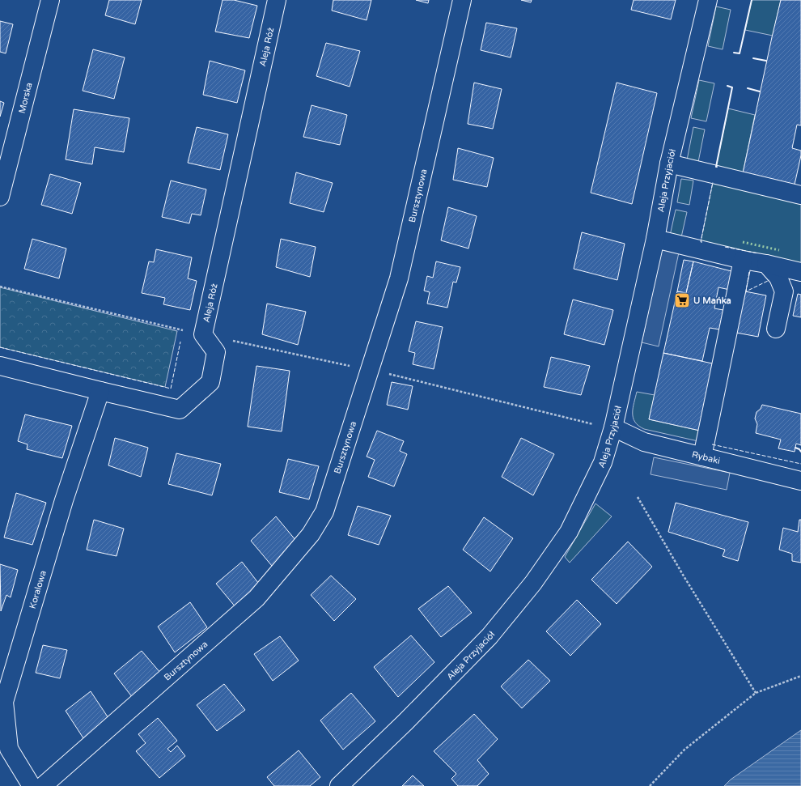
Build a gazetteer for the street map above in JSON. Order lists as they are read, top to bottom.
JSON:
{
  "streets": {
    "street": [
      "Aleja Róż",
      "Morska",
      "Aleja Przyjaciół",
      "Bursztynowa",
      "Rybaki",
      "Koralowa"
    ]
  },
  "crossings": [
    ["Aleja Róż", "Koralowa"],
    ["Aleja Przyjaciół", "Rybaki"]
  ],
  "places": {
    "supermarket": ["U Mańka"]
  }
}
